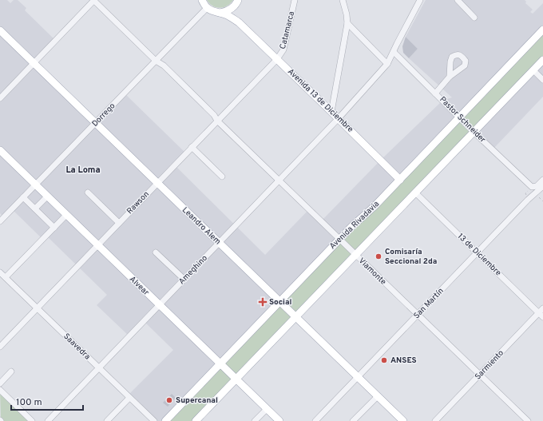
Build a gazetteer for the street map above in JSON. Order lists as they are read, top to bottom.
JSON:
{
  "streets": {
    "main road": [
      "Avenida 13 de Diciembre",
      "Avenida Rivadavia",
      "Leandro Alem",
      "Alvear"
    ],
    "street": [
      "Catamarca",
      "Dorrego",
      "Pastor Schneider",
      "Rawson",
      "13 de Diciembre",
      "Ameghino",
      "Viamonte",
      "San Martín",
      "Saavedra",
      "Sarmiento"
    ]
  },
  "crossings": [
    ["Catamarca", "Avenida 13 de Diciembre"],
    ["Catamarca", "Rawson"],
    ["Avenida 13 de Diciembre", "Rawson"],
    ["Avenida 13 de Diciembre", "Avenida Rivadavia"],
    ["Avenida 13 de Diciembre", "Ameghino"],
    ["Dorrego", "Leandro Alem"],
    ["Dorrego", "Viamonte"],
    ["Dorrego", "Alvear"],
    ["Pastor Schneider", "Avenida Rivadavia"],
    ["Pastor Schneider", "Ameghino"],
    ["Rawson", "Leandro Alem"],
    ["Rawson", "Viamonte"],
    ["Rawson", "Alvear"],
    ["Rawson", "Saavedra"],
    ["Avenida Rivadavia", "Leandro Alem"],
    ["Avenida Rivadavia", "Viamonte"],
    ["Avenida Rivadavia", "Alvear"],
    ["Leandro Alem", "Ameghino"],
    ["Leandro Alem", "San Martín"],
    ["13 de Diciembre", "San Martín"],
    ["13 de Diciembre", "Sarmiento"],
    ["Ameghino", "Viamonte"],
    ["Ameghino", "Alvear"],
    ["Ameghino", "Saavedra"],
    ["Viamonte", "San Martín"],
    ["Viamonte", "Sarmiento"]
  ],
  "districts": ["La Loma"],
  "places": {
    "other": ["Comisaría Seccional 2da", "ANSES", "Supercanal"],
    "health": ["Social"]
  },
  "scale_bar": "100 m"
}
